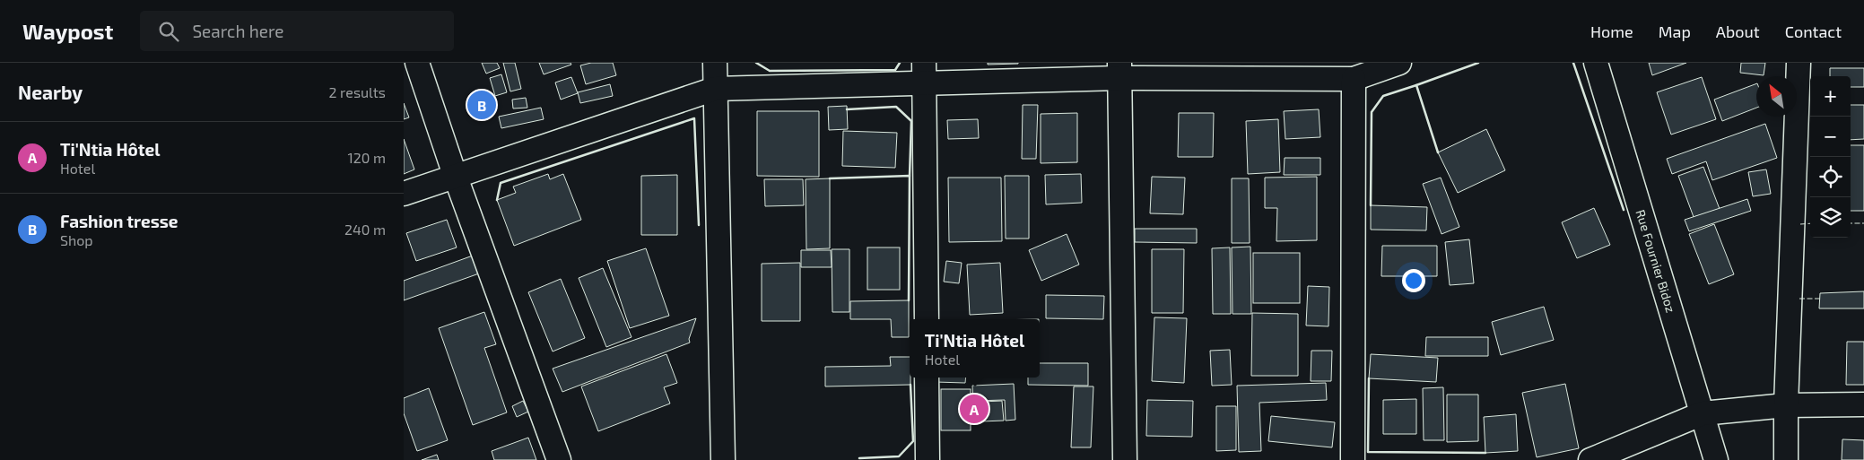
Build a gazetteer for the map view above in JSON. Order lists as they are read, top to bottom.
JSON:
{
  "streets": {
    "street": ["Rue Fournier Bidoz"]
  },
  "north": "top left",
  "page": {
    "header": "Waypost",
    "search": "Search here",
    "nav": [
      "Home",
      "Map",
      "About",
      "Contact"
    ],
    "heading": ["Nearby", "2 results"],
    "map_buttons": ["+", "−"],
    "pins": ["B", "A"],
    "list": [
      {
        "mark": "A",
        "name": "Ti'Ntia Hôtel",
        "note": "Hotel",
        "value": "120 m"
      },
      {
        "mark": "B",
        "name": "Fashion tresse",
        "note": "Shop",
        "value": "240 m"
      }
    ],
    "popup": ["Ti'Ntia Hôtel", "Hotel"]
  }
}
